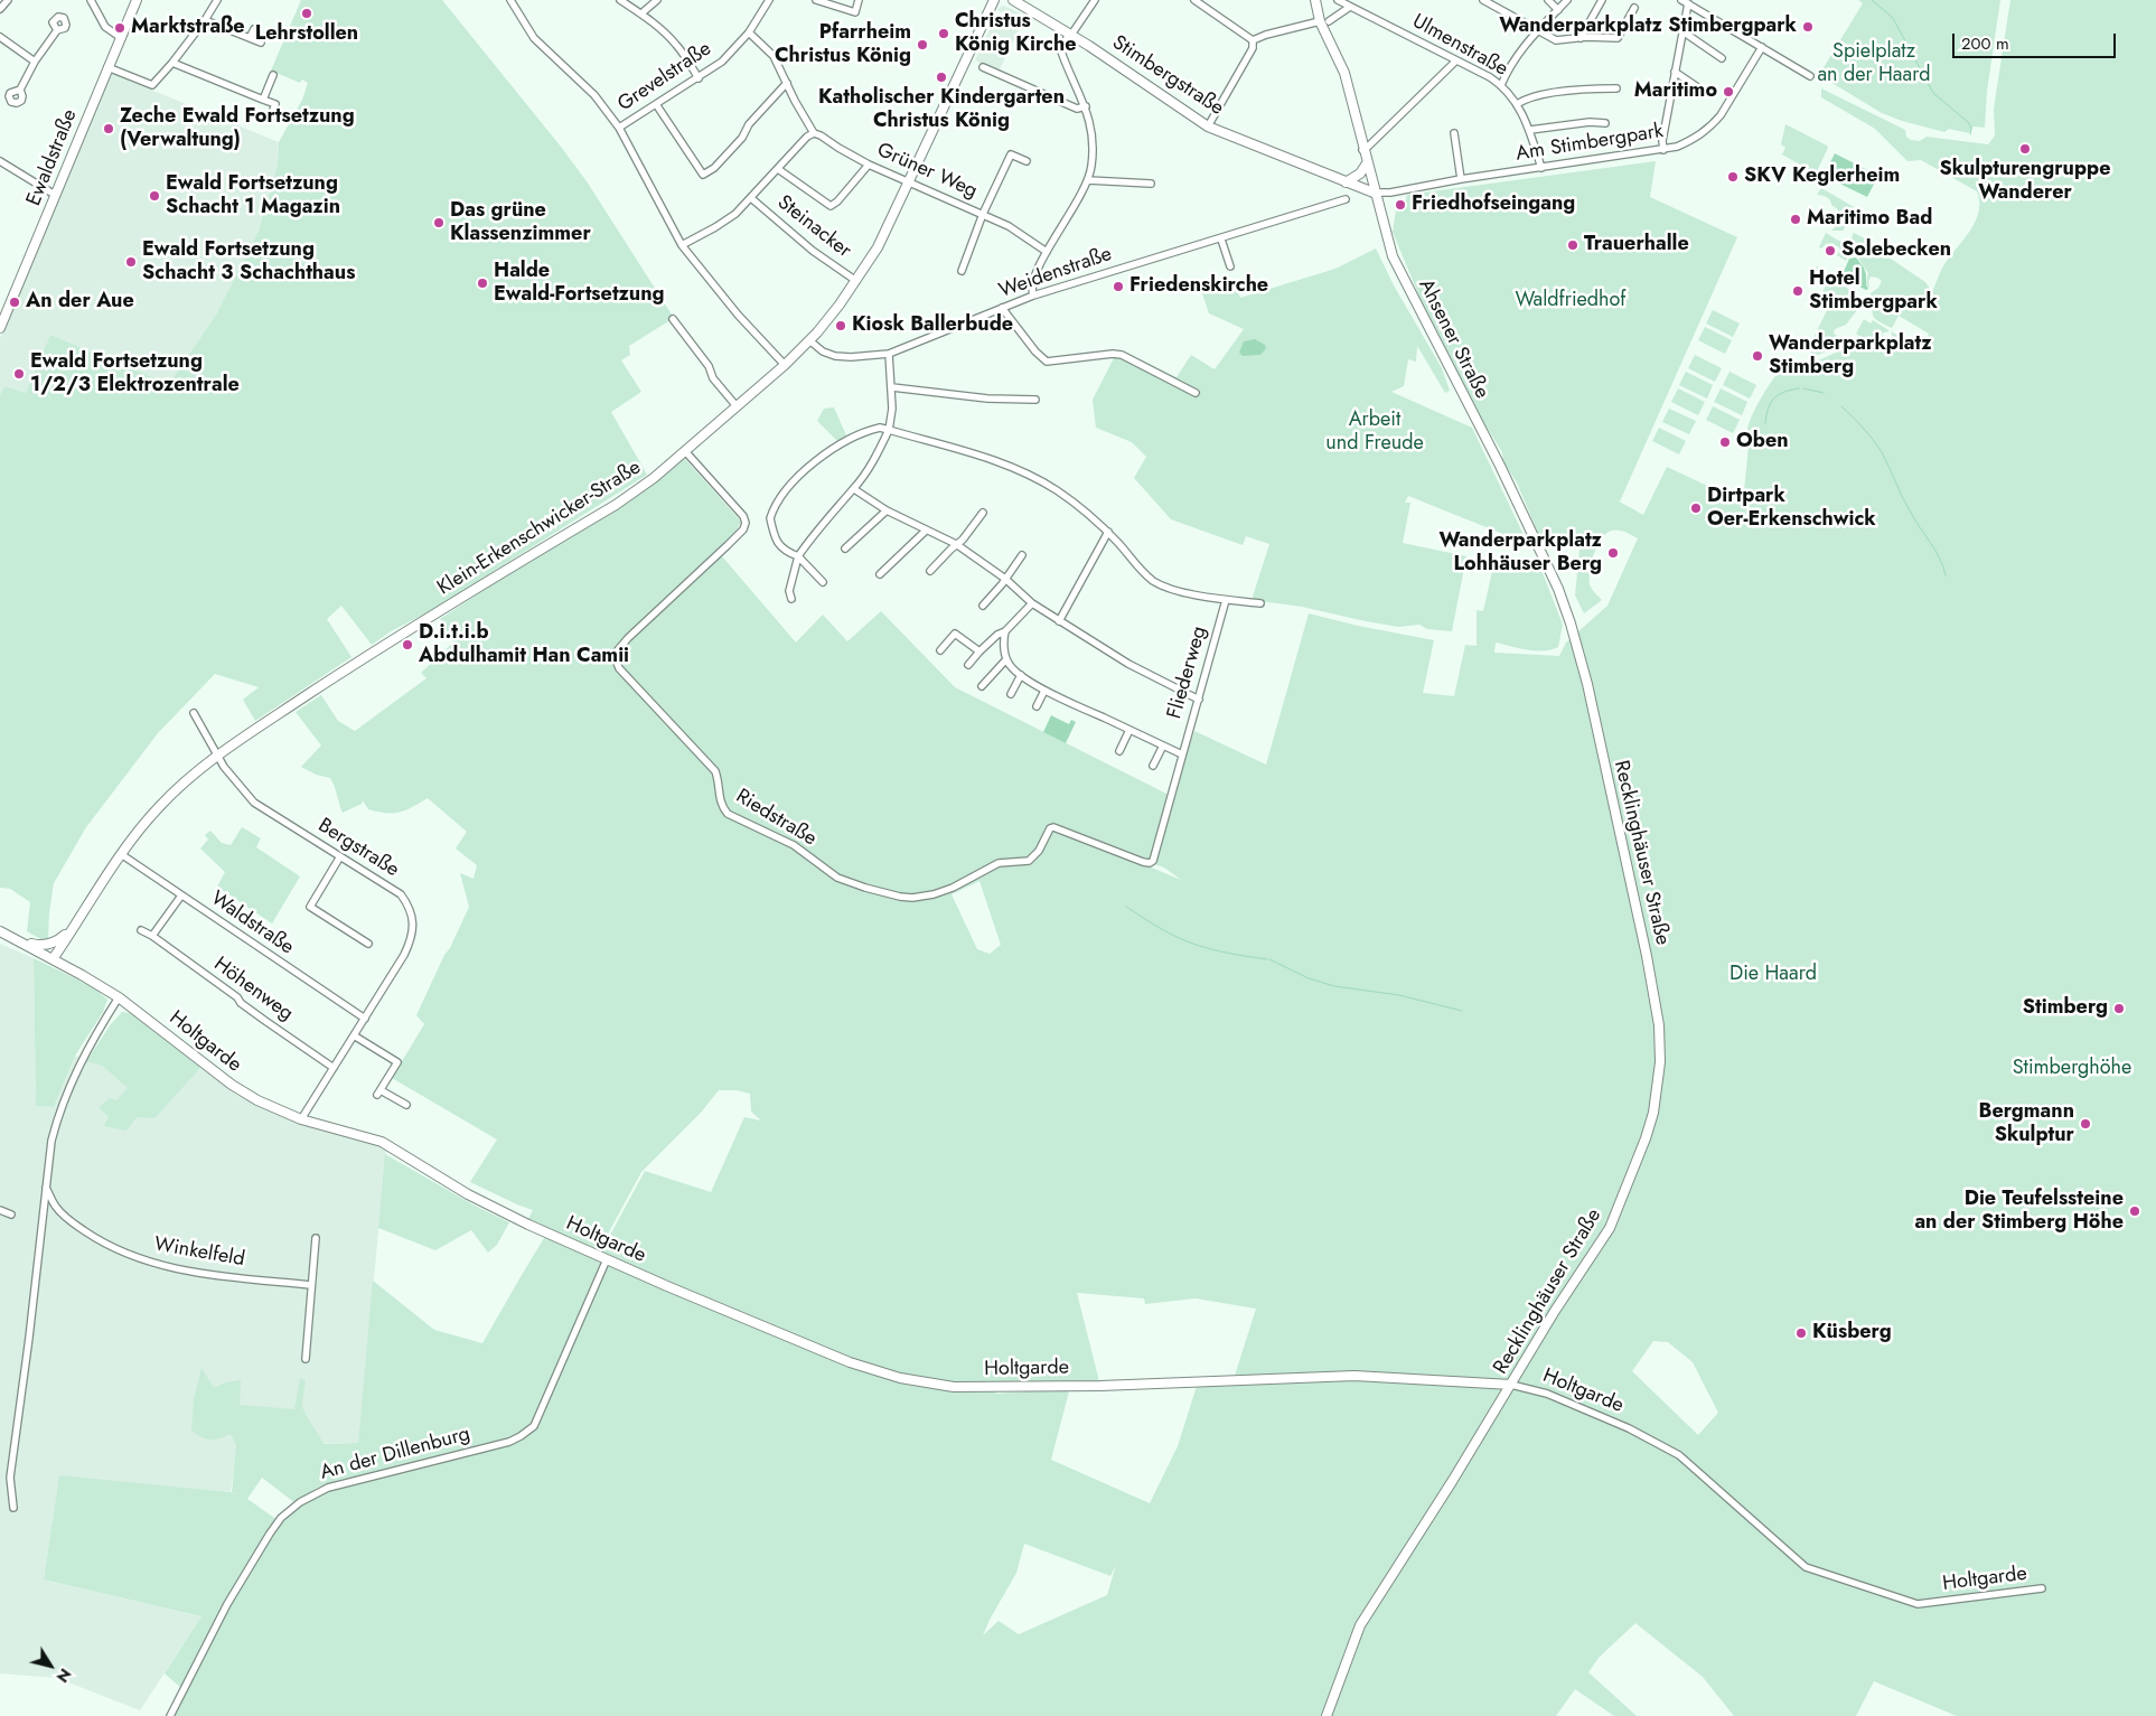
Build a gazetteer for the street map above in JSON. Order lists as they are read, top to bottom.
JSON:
{
  "streets": {
    "street": [
      "Ulmenstraße",
      "Stimbergstraße",
      "Grevelstraße",
      "Am Stimbergpark",
      "Ewaldstraße",
      "Grüner Weg",
      "Steinacker",
      "Weidenstraße",
      "Ahsener Straße",
      "Klein-Erkenschwicker-Straße",
      "Fliederweg",
      "Riedstraße",
      "Bergstraße",
      "Recklinghäuser Straße",
      "Waldstraße",
      "Höhenweg",
      "Holtgarde",
      "Winkelfeld",
      "An der Dillenburg"
    ]
  },
  "crossings": [
    ["Ulmenstraße", "Am Stimbergpark"],
    ["Stimbergstraße", "Am Stimbergpark"],
    ["Stimbergstraße", "Ahsener Straße"],
    ["Am Stimbergpark", "Ahsener Straße"],
    ["Grüner Weg", "Klein-Erkenschwicker-Straße"],
    ["Steinacker", "Klein-Erkenschwicker-Straße"],
    ["Weidenstraße", "Klein-Erkenschwicker-Straße"],
    ["Ahsener Straße", "Recklinghäuser Straße"],
    ["Klein-Erkenschwicker-Straße", "Riedstraße"],
    ["Klein-Erkenschwicker-Straße", "Bergstraße"],
    ["Klein-Erkenschwicker-Straße", "Waldstraße"],
    ["Klein-Erkenschwicker-Straße", "Holtgarde"],
    ["Fliederweg", "Riedstraße"],
    ["Bergstraße", "Waldstraße"],
    ["Bergstraße", "Höhenweg"],
    ["Bergstraße", "Holtgarde"],
    ["Recklinghäuser Straße", "Holtgarde"],
    ["Holtgarde", "An der Dillenburg"]
  ],
  "parks": [
    "Spielplatz an der Haard",
    "Waldfriedhof",
    "Arbeit und Freude",
    "Die Haard",
    "Stimberghöhe"
  ],
  "places": [
    "Lehrstollen",
    "Wanderparkplatz Stimbergpark",
    "Marktstraße",
    "Christus König Kirche",
    "Pfarrheim Christus König",
    "Katholischer Kindergarten Christus König",
    "Maritimo",
    "Zeche Ewald Fortsetzung (Verwaltung)",
    "Skulpturengruppe Wanderer",
    "SKV Keglerheim",
    "Ewald Fortsetzung Schacht 1 Magazin",
    "Friedhofseingang",
    "Maritimo Bad",
    "Das grüne Klassenzimmer",
    "Trauerhalle",
    "Solebecken",
    "Ewald Fortsetzung Schacht 3 Schachthaus",
    "Halde Ewald-Fortsetzung",
    "Friedenskirche",
    "Hotel Stimbergpark",
    "An der Aue",
    "Kiosk Ballerbude",
    "Wanderparkplatz Stimberg",
    "Ewald Fortsetzung 1/2/3 Elektrozentrale",
    "Oben",
    "Dirtpark Oer-Erkenschwick",
    "Wanderparkplatz Lohhäuser Berg",
    "D.i.t.i.b Abdulhamit Han Camii",
    "Stimberg",
    "Bergmann Skulptur",
    "Die Teufelssteine an der Stimberg Höhe",
    "Küsberg"
  ],
  "scale_bar": "200 m",
  "north": "bottom right"
}
